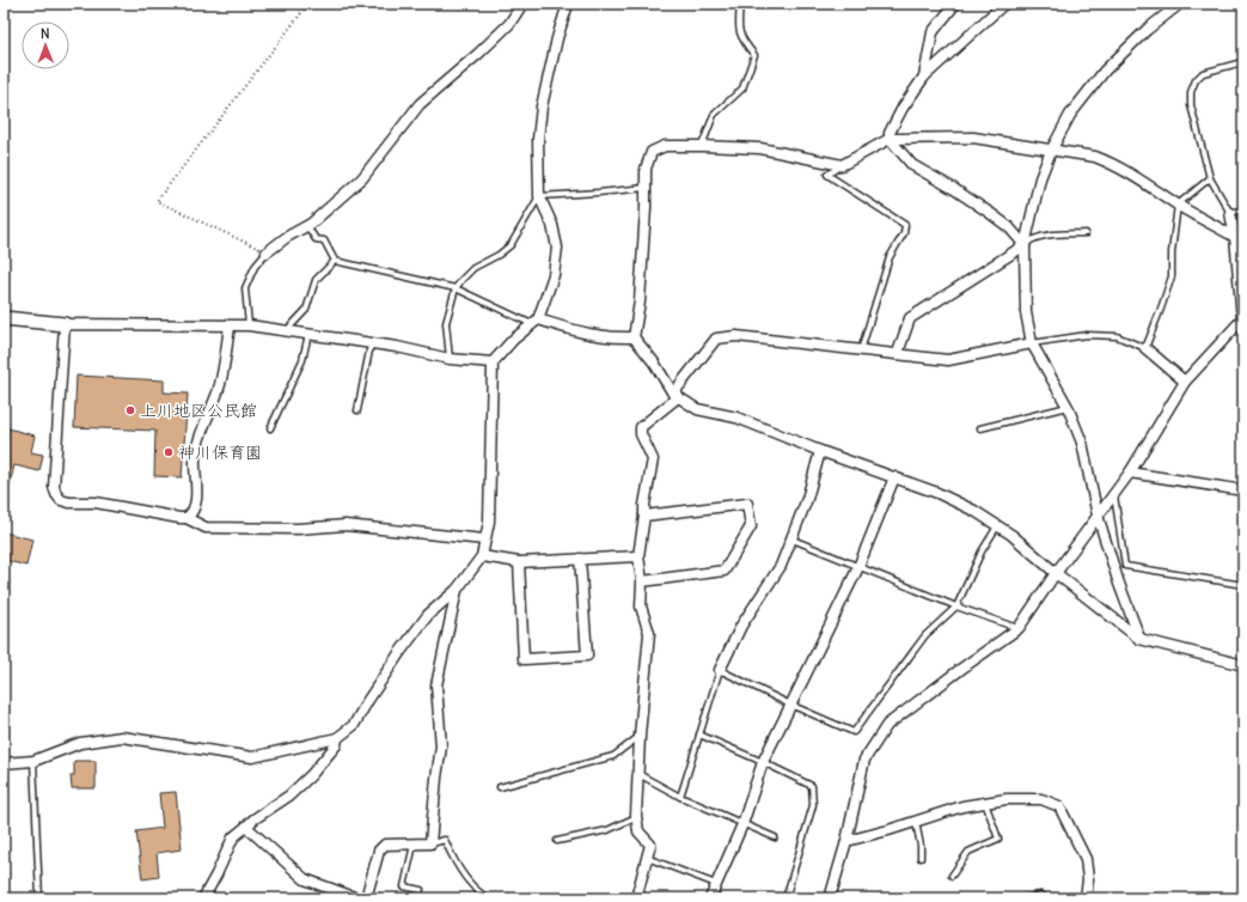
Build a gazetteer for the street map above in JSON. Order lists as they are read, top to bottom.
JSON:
{
  "places": ["上川地区公民館", "神川保育園"],
  "north": "top"
}
